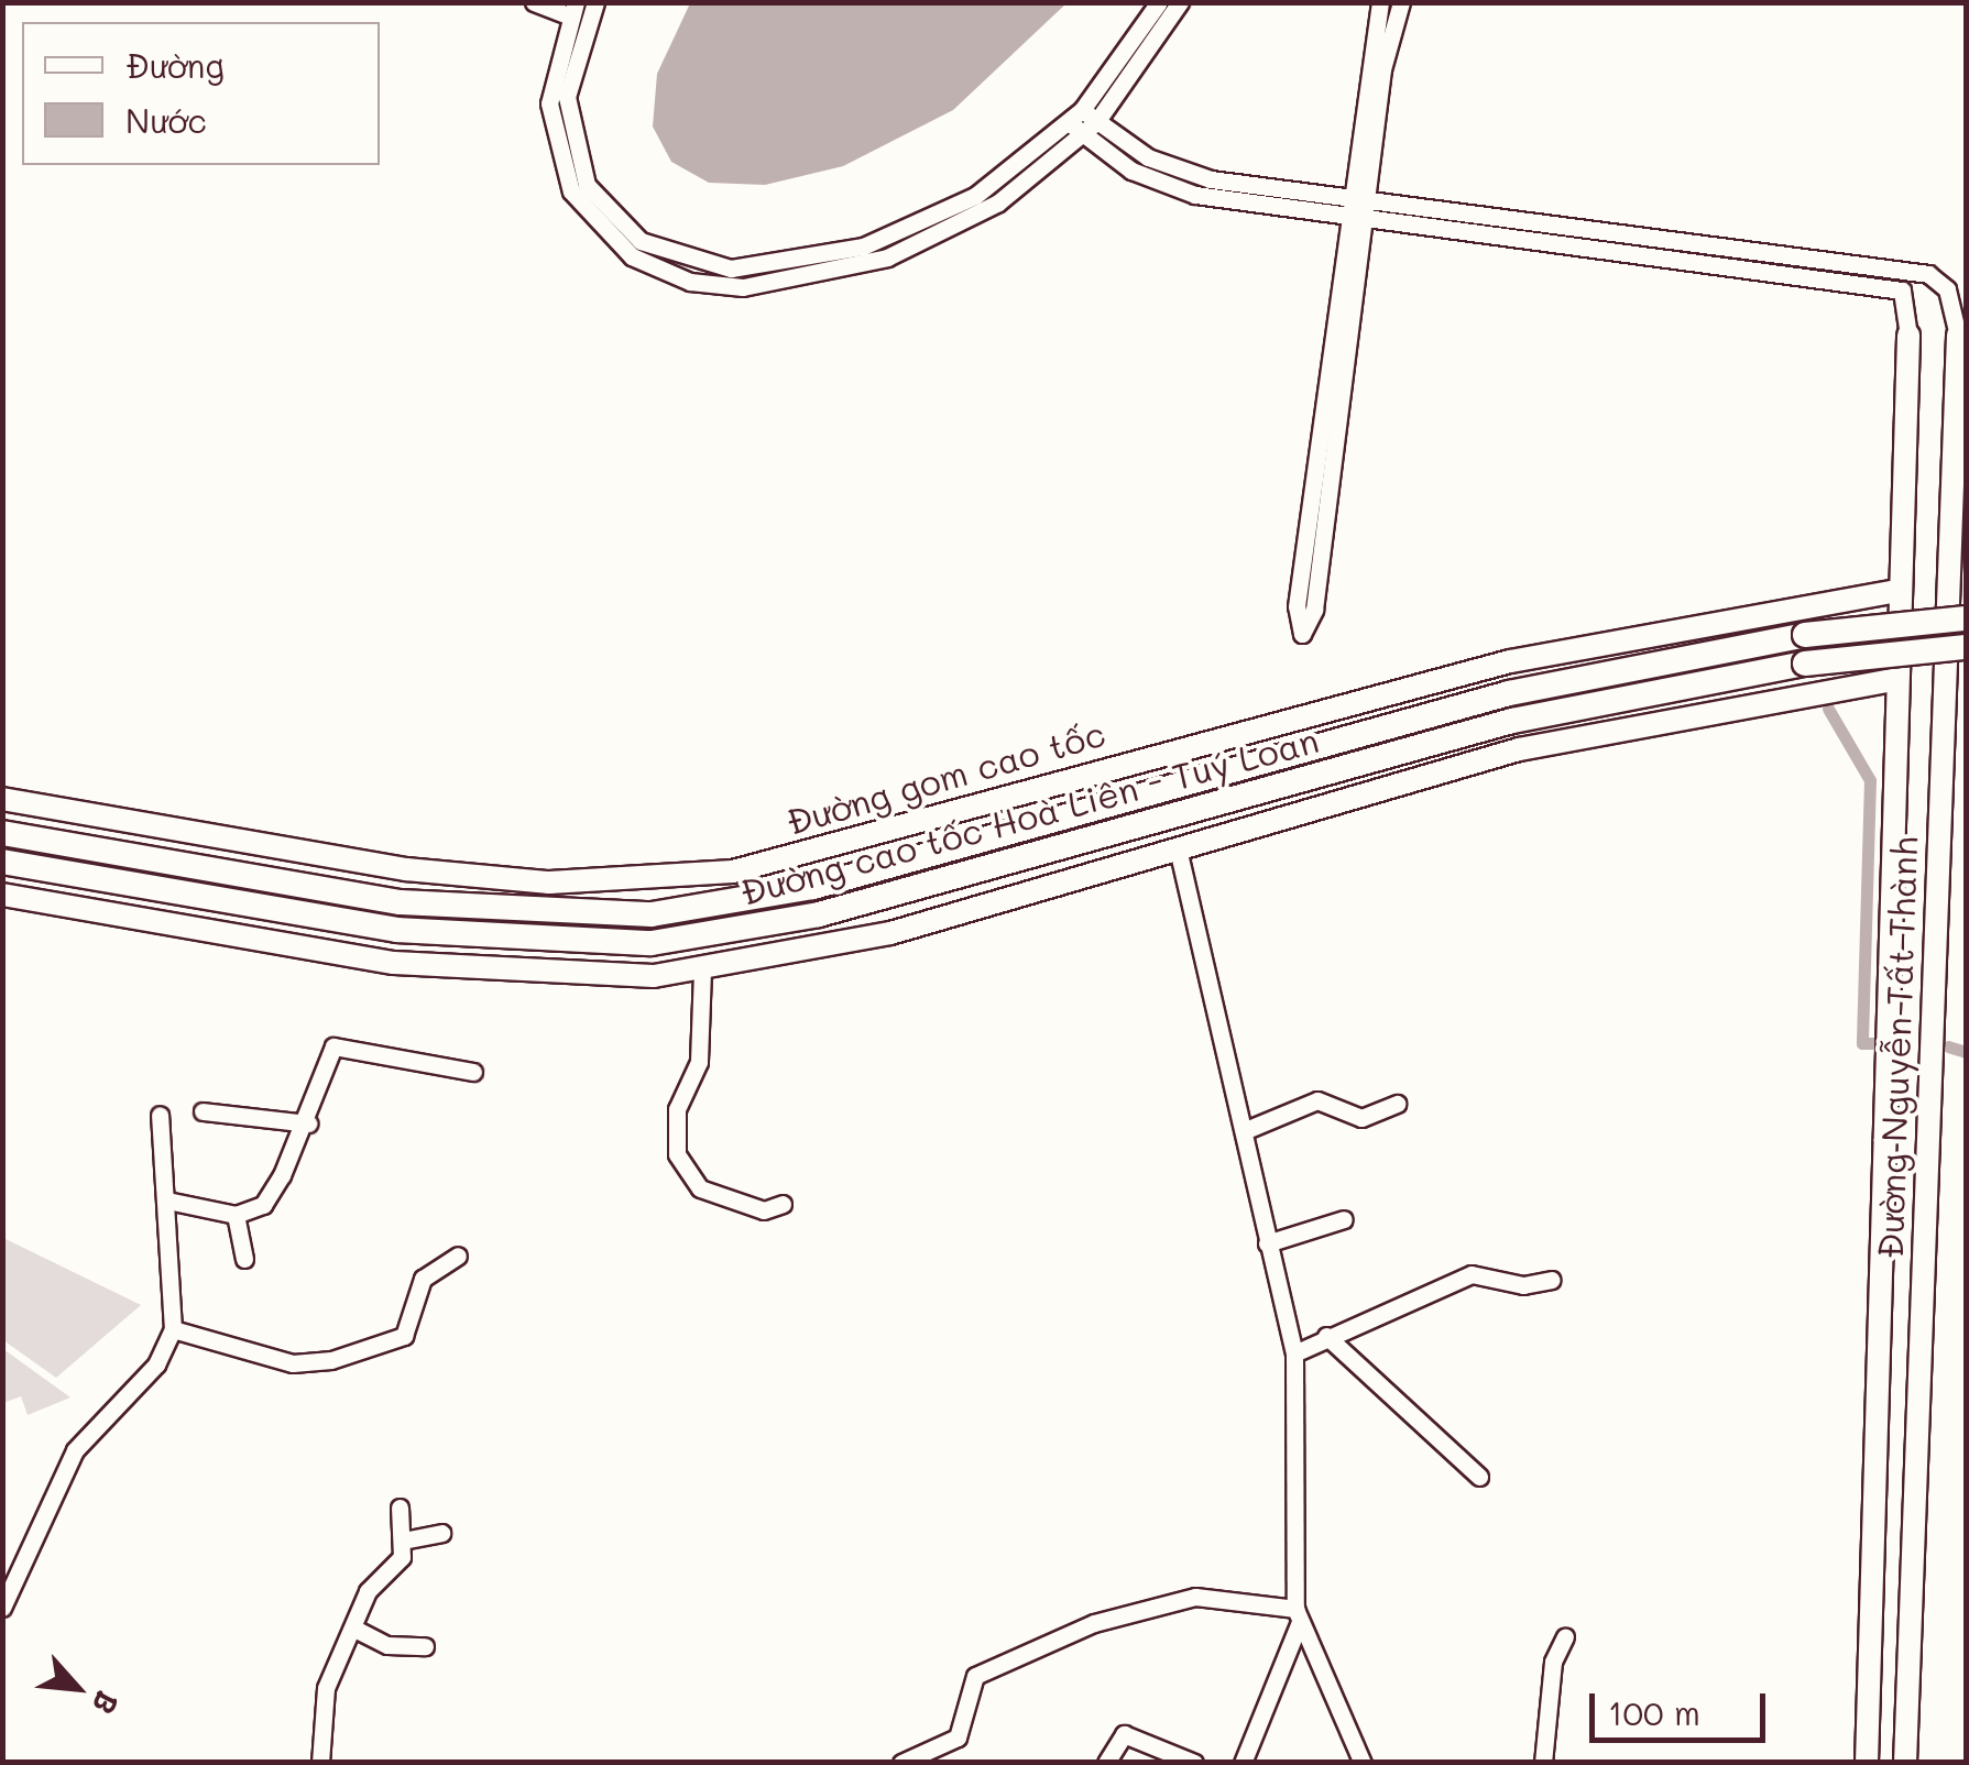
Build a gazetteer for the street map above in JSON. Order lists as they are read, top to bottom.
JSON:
{
  "streets": {
    "highway": ["Đường cao tốc Hoà Liên - Tuý Loan"],
    "main road": ["Đường gom cao tốc", "Đường Nguyễn Tất Thành"]
  },
  "crossings": [
    ["Đường gom cao tốc", "Đường Nguyễn Tất Thành"]
  ],
  "legend": ["Đường", "Nước"],
  "scale_bar": "100 m",
  "north": "bottom right"
}
